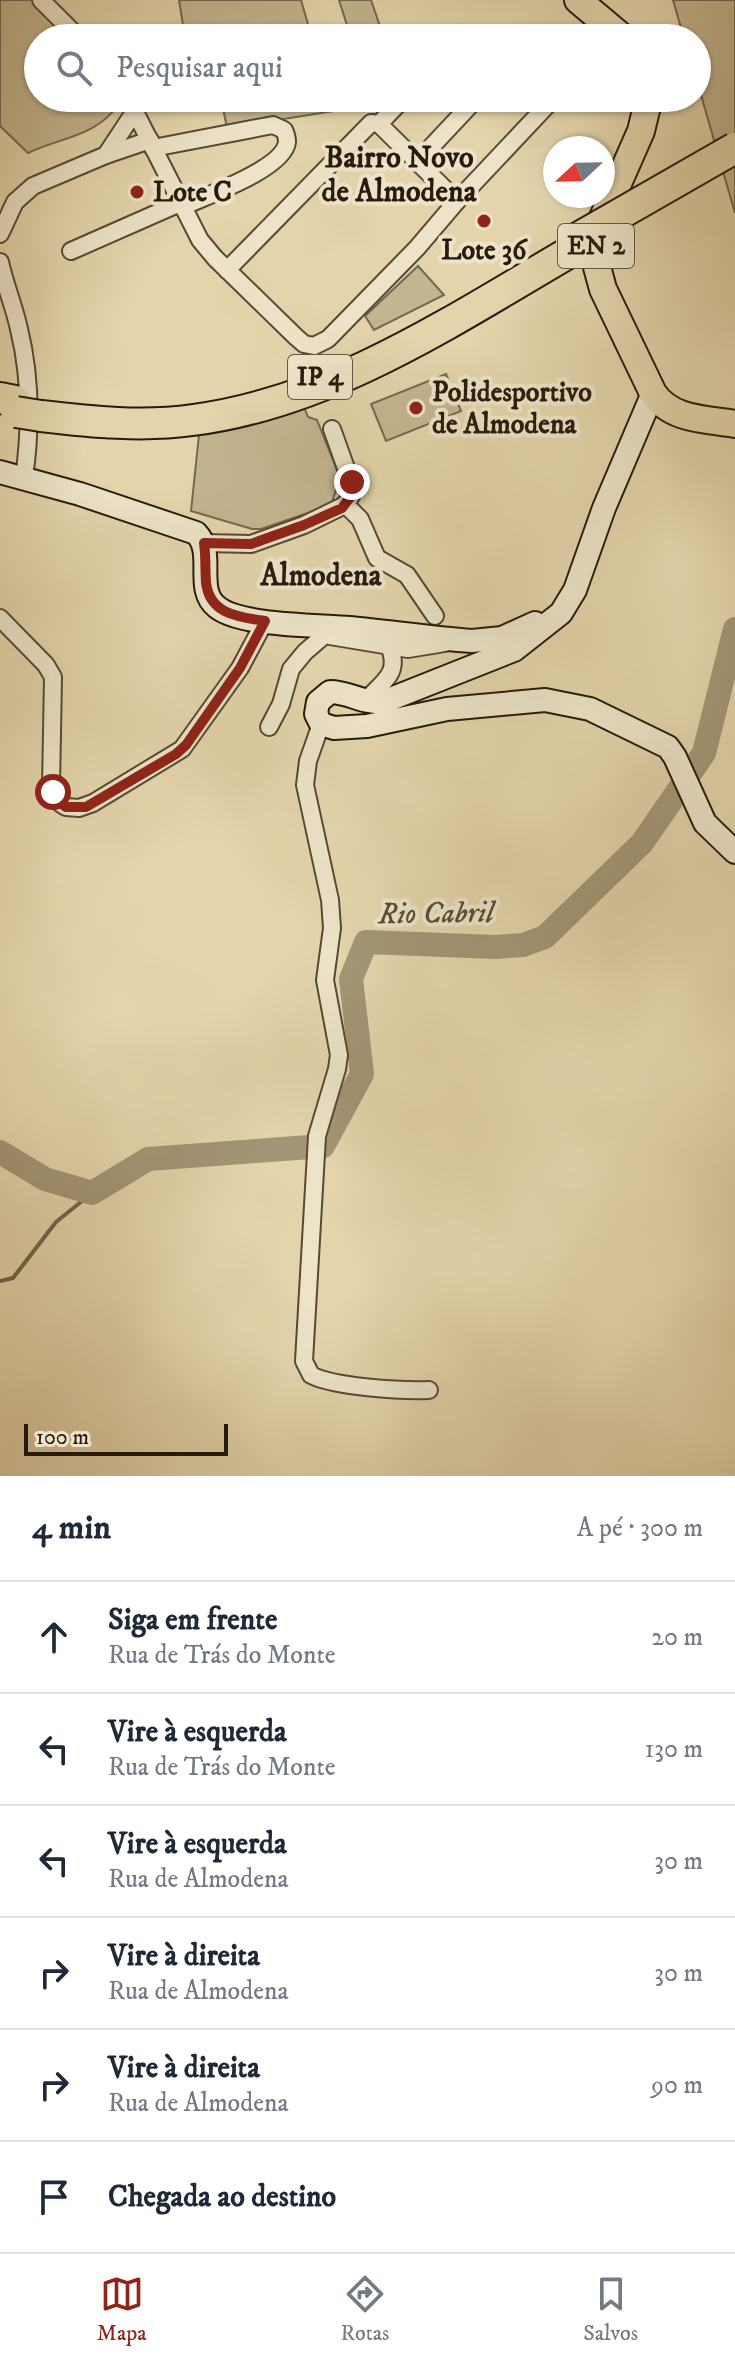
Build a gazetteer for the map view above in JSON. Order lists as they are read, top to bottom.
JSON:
{
  "streets": {
    "highway": ["IP 4"],
    "main road": ["EN 2"]
  },
  "districts": ["Bairro Novo de Almodena", "Almodena"],
  "water": ["Rio Cabril"],
  "places": ["Lote C", "Lote 36", "Polidesportivo de Almodena"],
  "scale_bar": "100 m",
  "north": "left",
  "page": {
    "search": "Pesquisar aqui",
    "scale": "100 m",
    "heading": ["4 min", "A pé · 300 m"],
    "list": [
      ["Siga em frente", "Rua de Trás do Monte", "20 m"],
      ["Vire à esquerda", "Rua de Trás do Monte", "130 m"],
      ["Vire à esquerda", "Rua de Almodena", "30 m"],
      ["Vire à direita", "Rua de Almodena", "30 m"],
      ["Vire à direita", "Rua de Almodena", "90 m"],
      "Chegada ao destino"
    ],
    "nav": ["Mapa", "Rotas", "Salvos"]
  }
}
